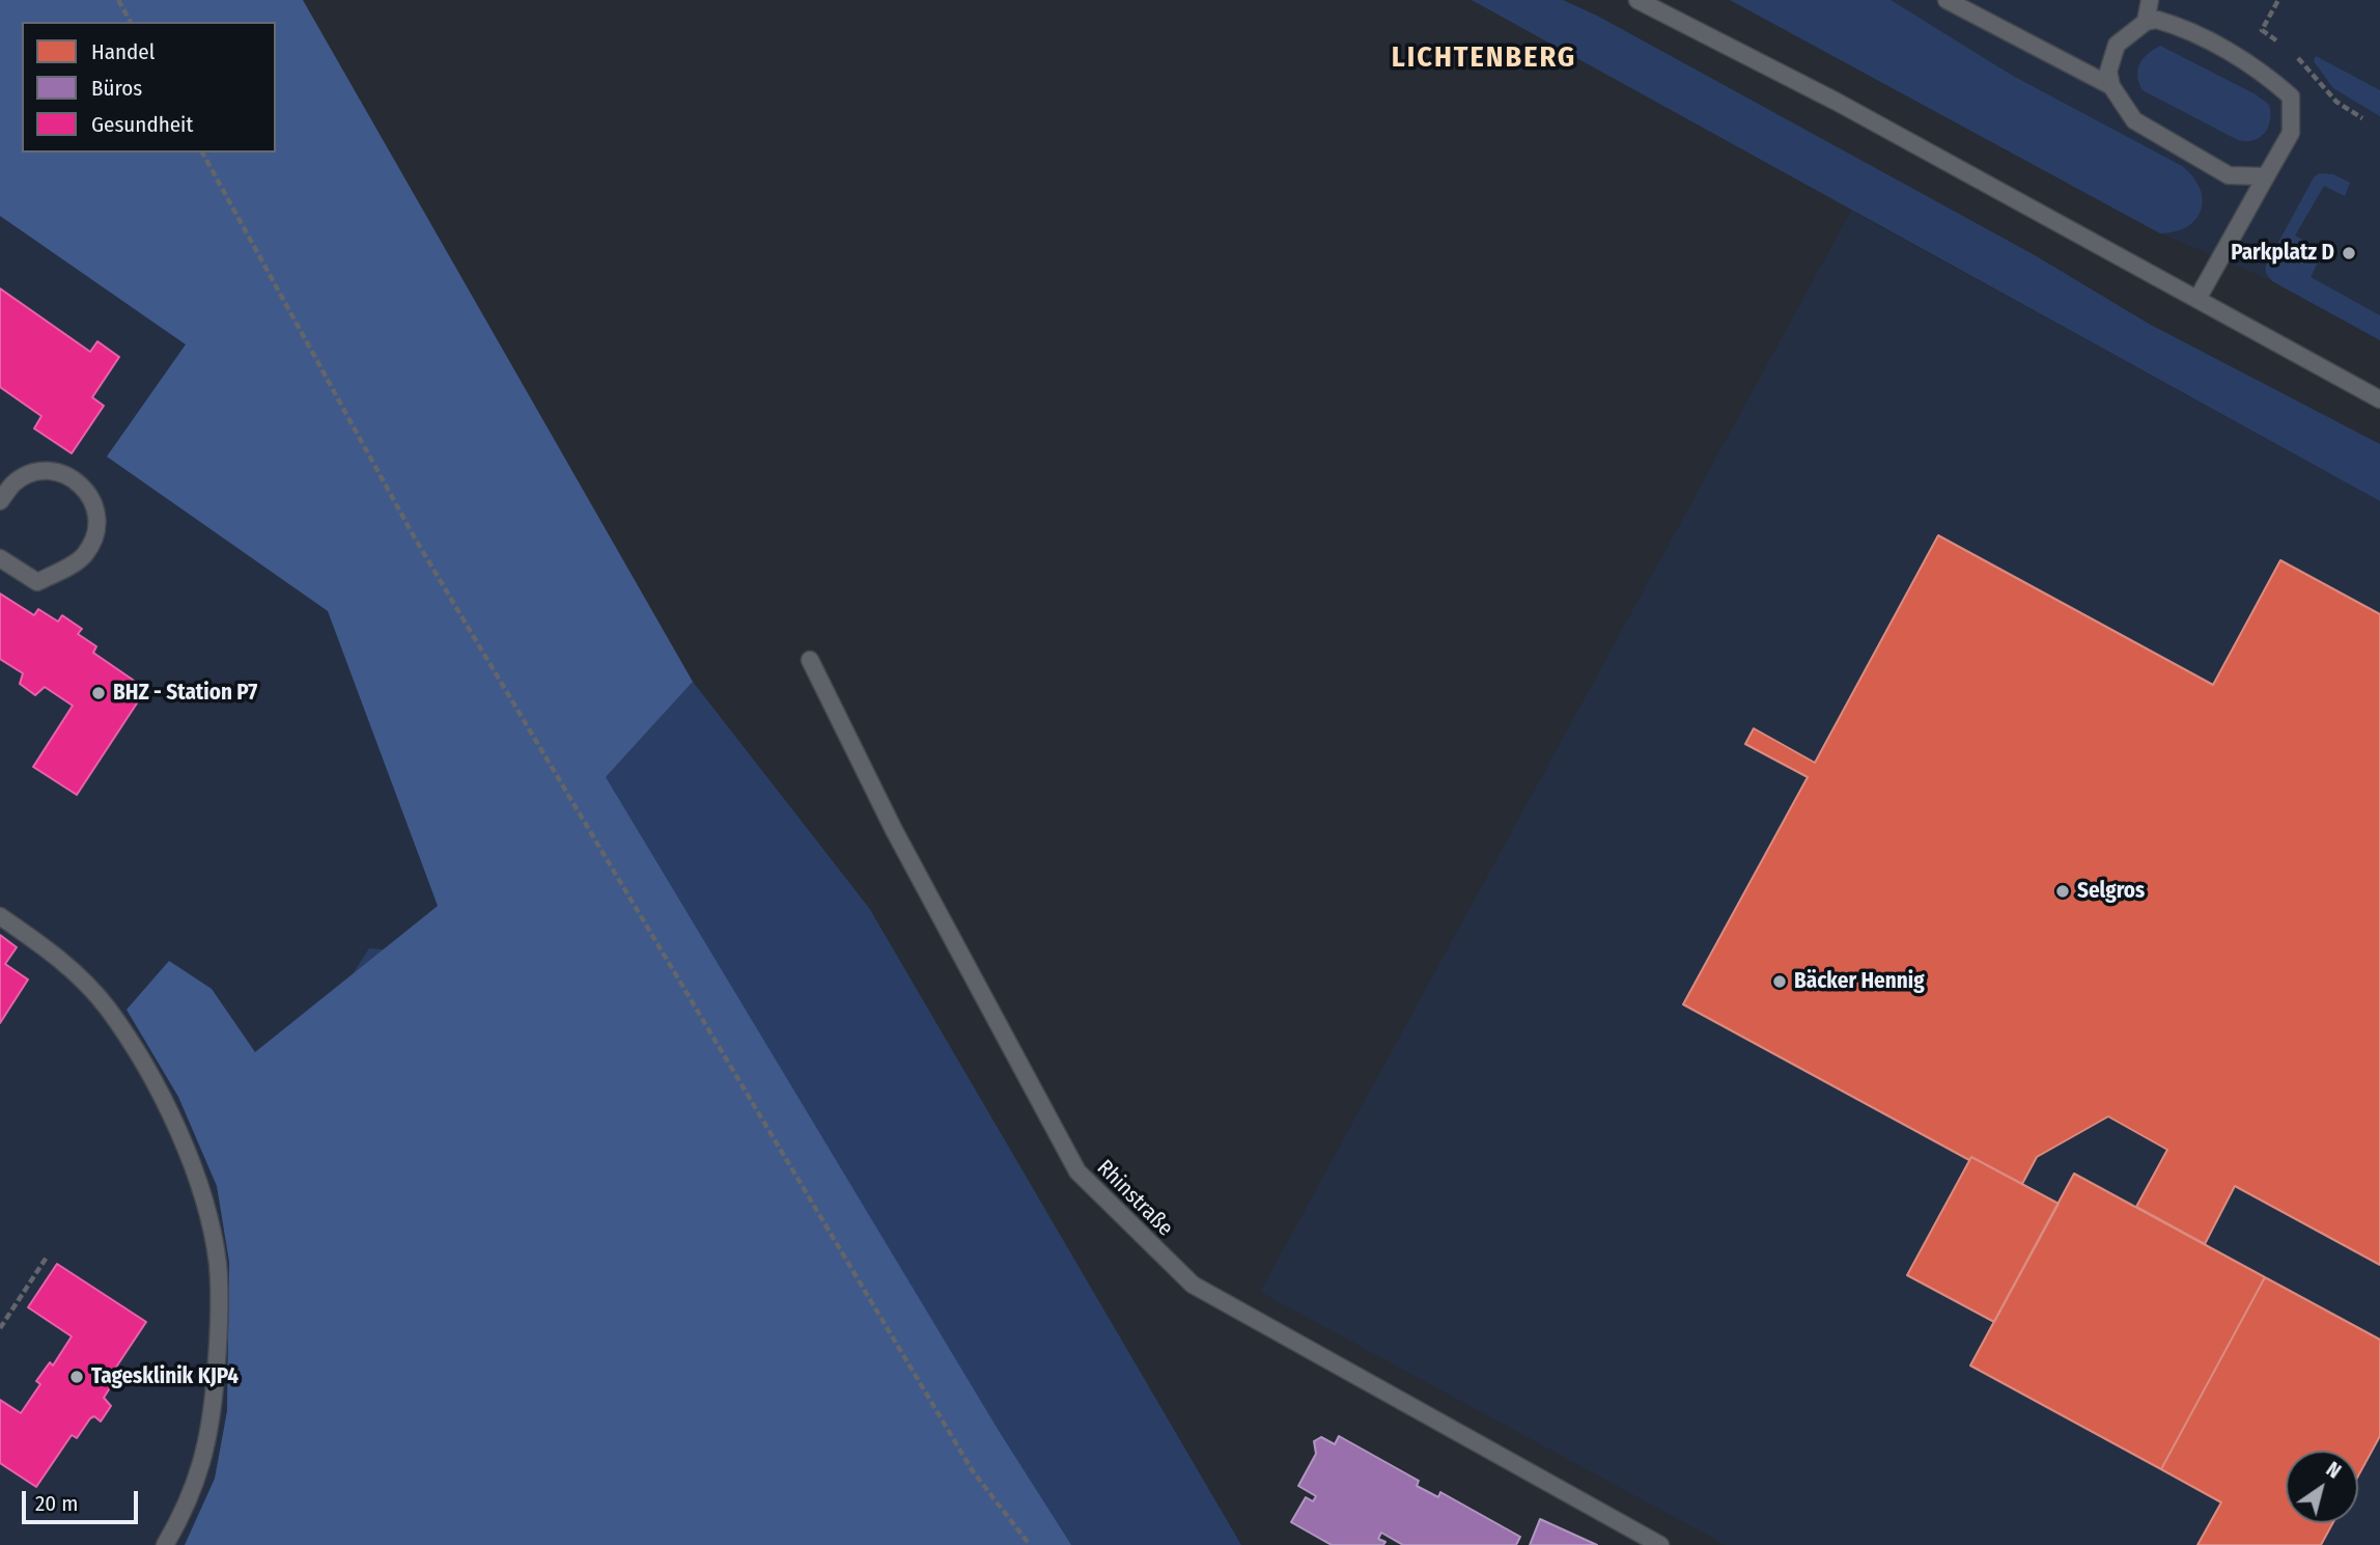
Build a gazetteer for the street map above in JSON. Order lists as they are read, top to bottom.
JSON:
{
  "streets": {
    "lane": ["Rhinstraße"]
  },
  "districts": ["LICHTENBERG"],
  "places": [
    "Parkplatz D",
    "BHZ - Station P7",
    "Selgros",
    "Bäcker Hennig",
    "Tagesklinik KJP4"
  ],
  "legend": ["Handel", "Büros", "Gesundheit"],
  "scale_bar": "20 m",
  "north": "top right"
}
